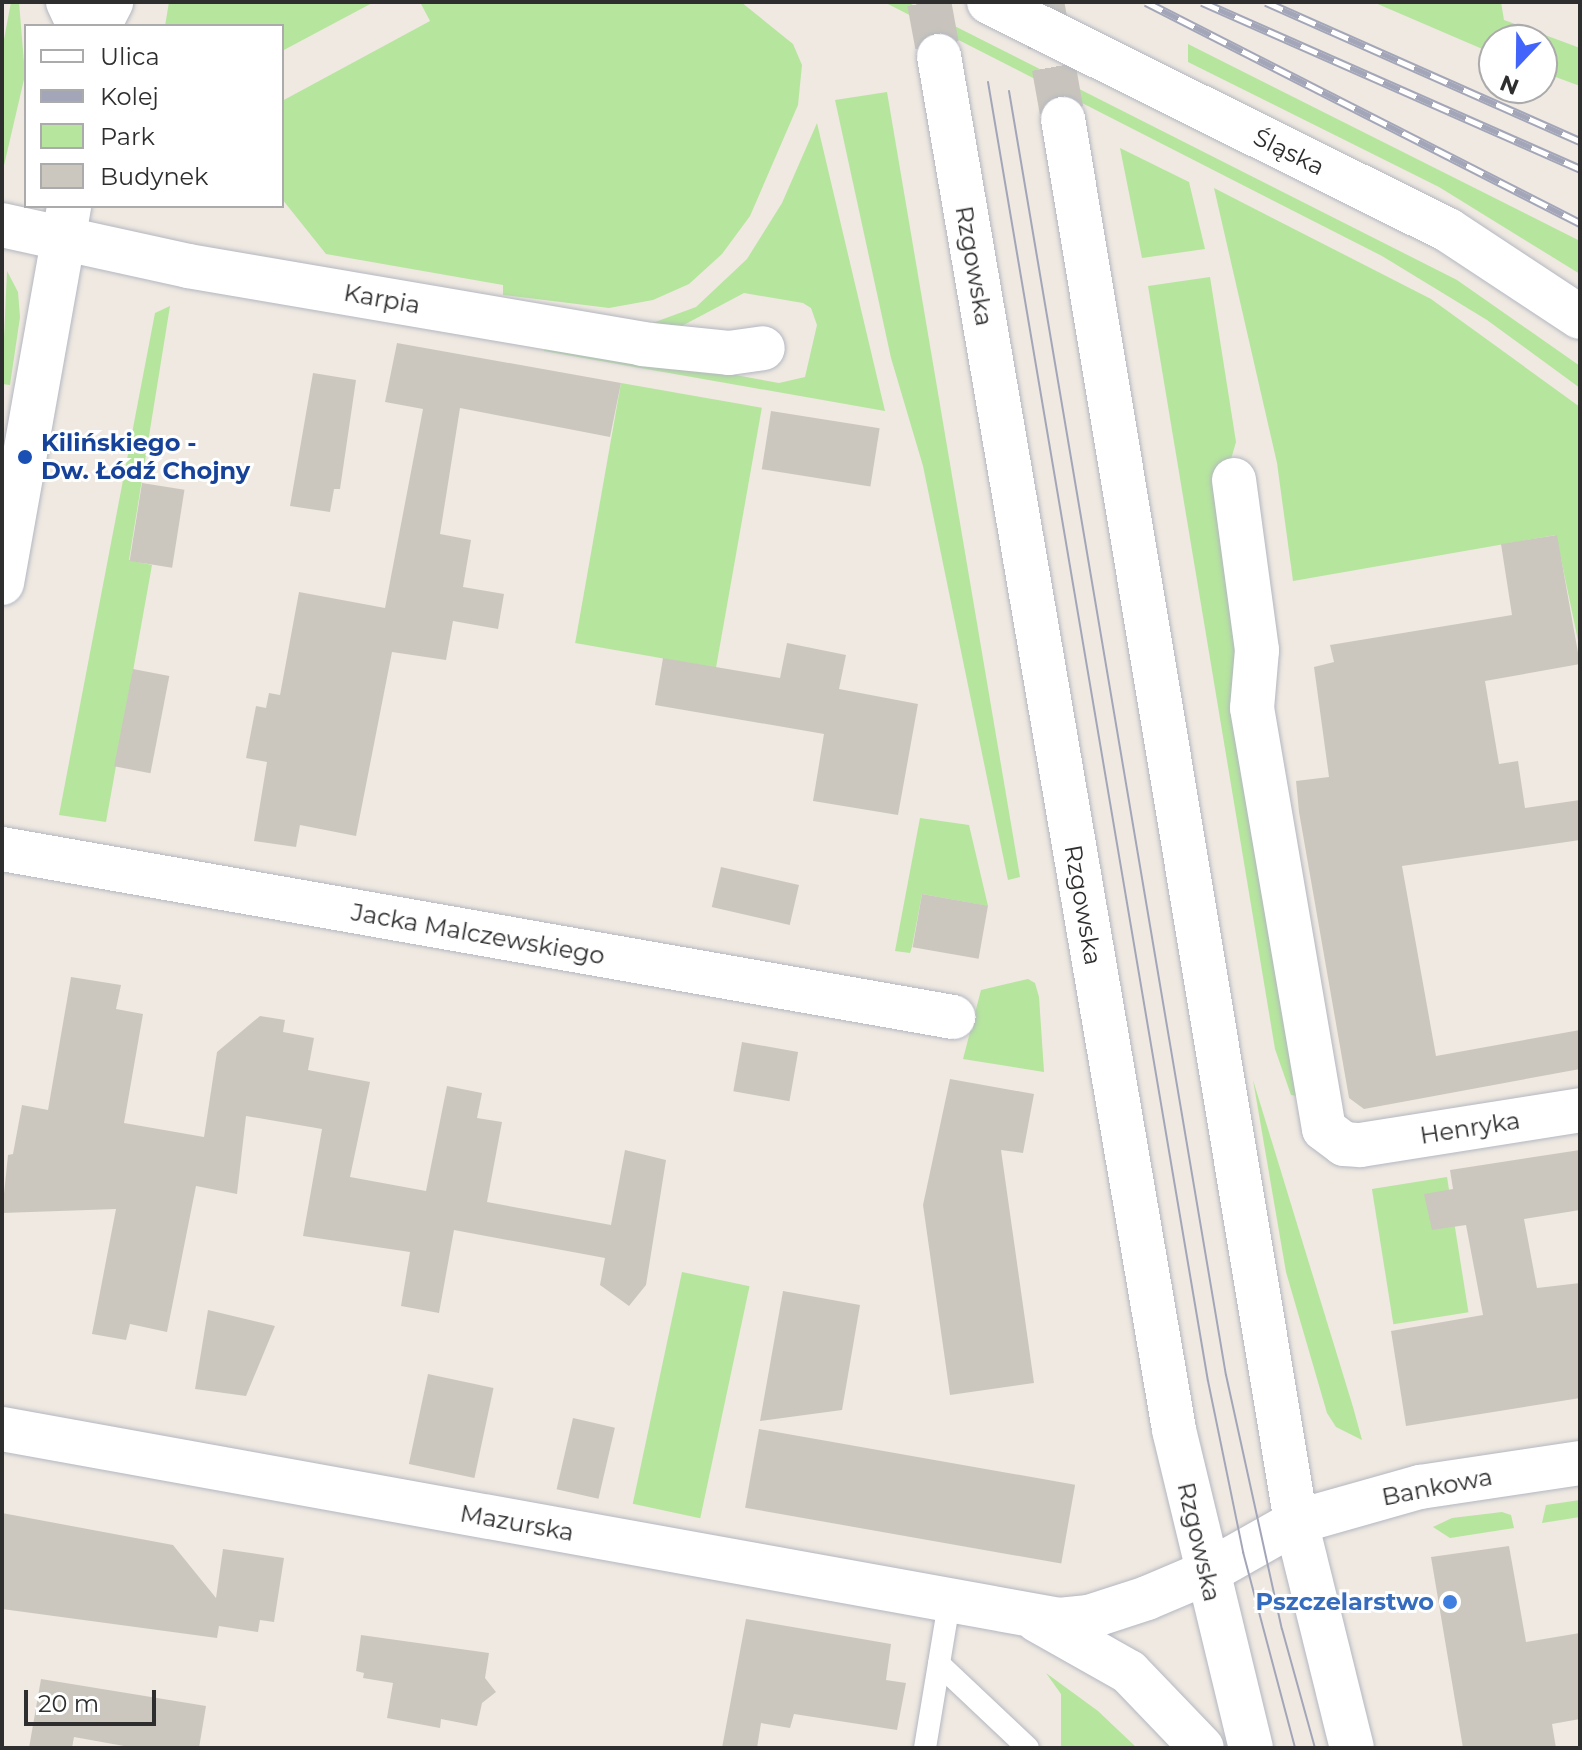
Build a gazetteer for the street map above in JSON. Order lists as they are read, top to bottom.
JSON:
{
  "streets": {
    "street": [
      "Śląska",
      "Rzgowska",
      "Karpia",
      "Jacka Malczewskiego",
      "Henryka",
      "Bankowa",
      "Mazurska"
    ]
  },
  "crossings": [
    ["Rzgowska", "Bankowa"],
    ["Rzgowska", "Mazurska"],
    ["Bankowa", "Mazurska"]
  ],
  "places": ["Kilińskiego - Dw. Łódź Chojny", "Pszczelarstwo"],
  "legend": [
    "Ulica",
    "Kolej",
    "Park",
    "Budynek"
  ],
  "scale_bar": "20 m",
  "north": "bottom"
}
